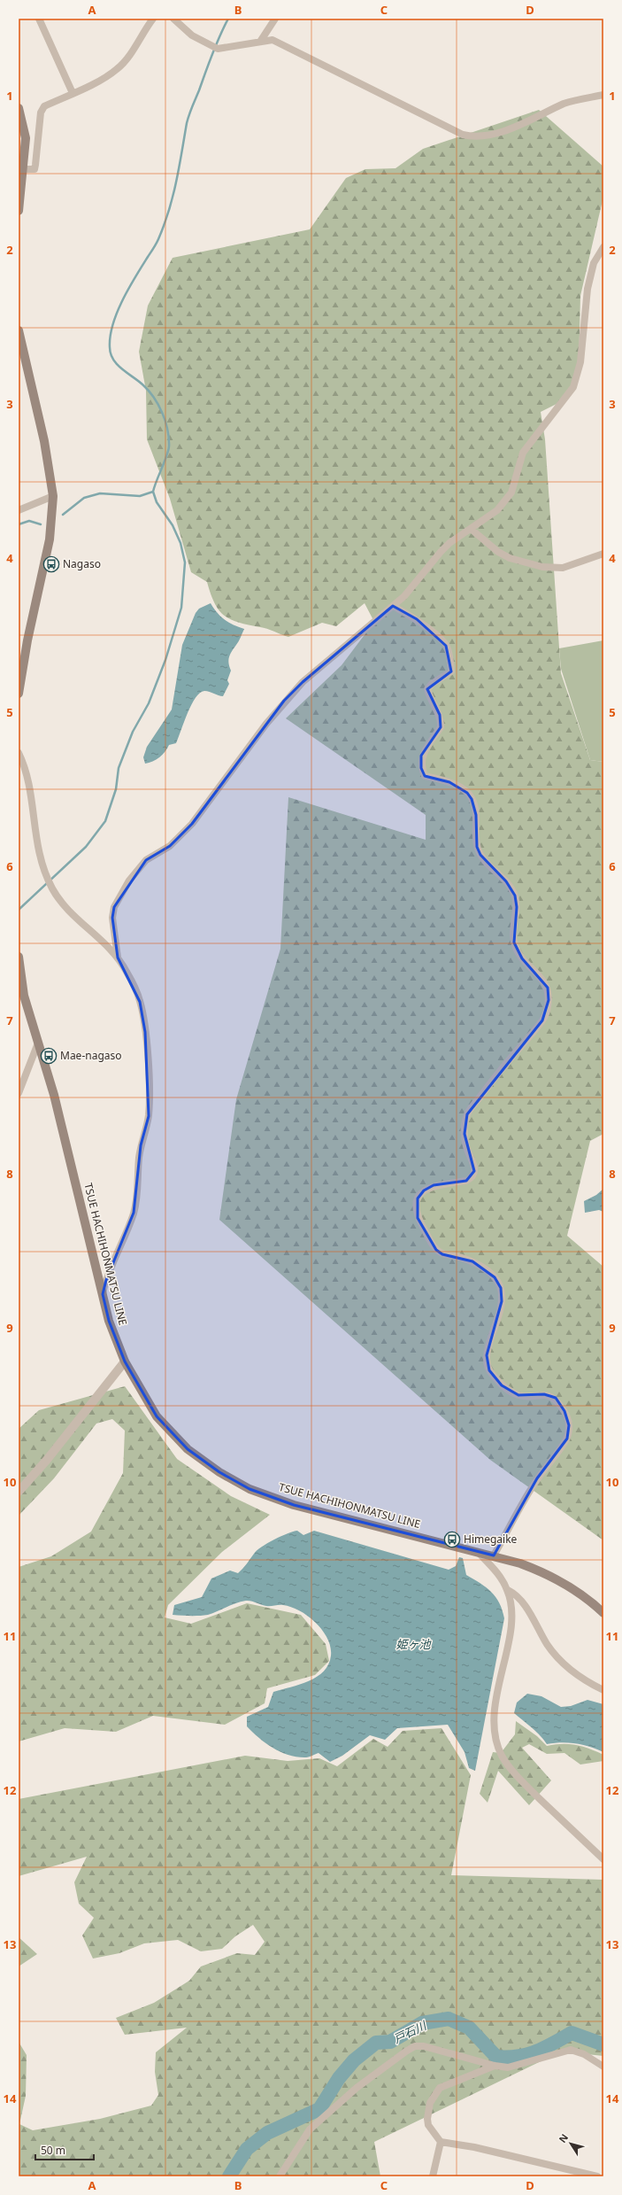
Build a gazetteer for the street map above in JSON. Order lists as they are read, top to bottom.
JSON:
{
  "streets": {
    "main road": ["TSUE HACHIHONMATSU LINE"]
  },
  "water": ["姫ヶ池", "戸石川"],
  "places": {
    "bus stop": ["Nagaso", "Mae-nagaso", "Himegaike"]
  },
  "scale_bar": "50 m",
  "north": "top left",
  "grid": {
    "columns": [
      "A",
      "B",
      "C",
      "D"
    ],
    "rows": [
      "1",
      "2",
      "3",
      "4",
      "5",
      "6",
      "7",
      "8",
      "9",
      "10",
      "11",
      "12",
      "13",
      "14"
    ]
  }
}
